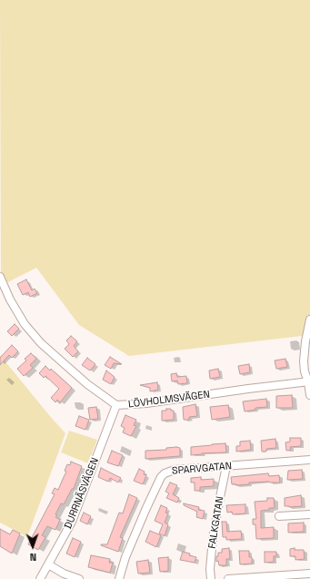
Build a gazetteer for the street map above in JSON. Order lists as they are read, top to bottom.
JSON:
{
  "streets": {
    "street": [
      "LÖVHOLMSVÄGEN",
      "SPARVGATAN",
      "DURRNÄSVÄGEN",
      "FALKGATAN"
    ]
  },
  "crossings": [
    ["LÖVHOLMSVÄGEN", "DURRNÄSVÄGEN"],
    ["SPARVGATAN", "FALKGATAN"]
  ],
  "north": "bottom"
}
